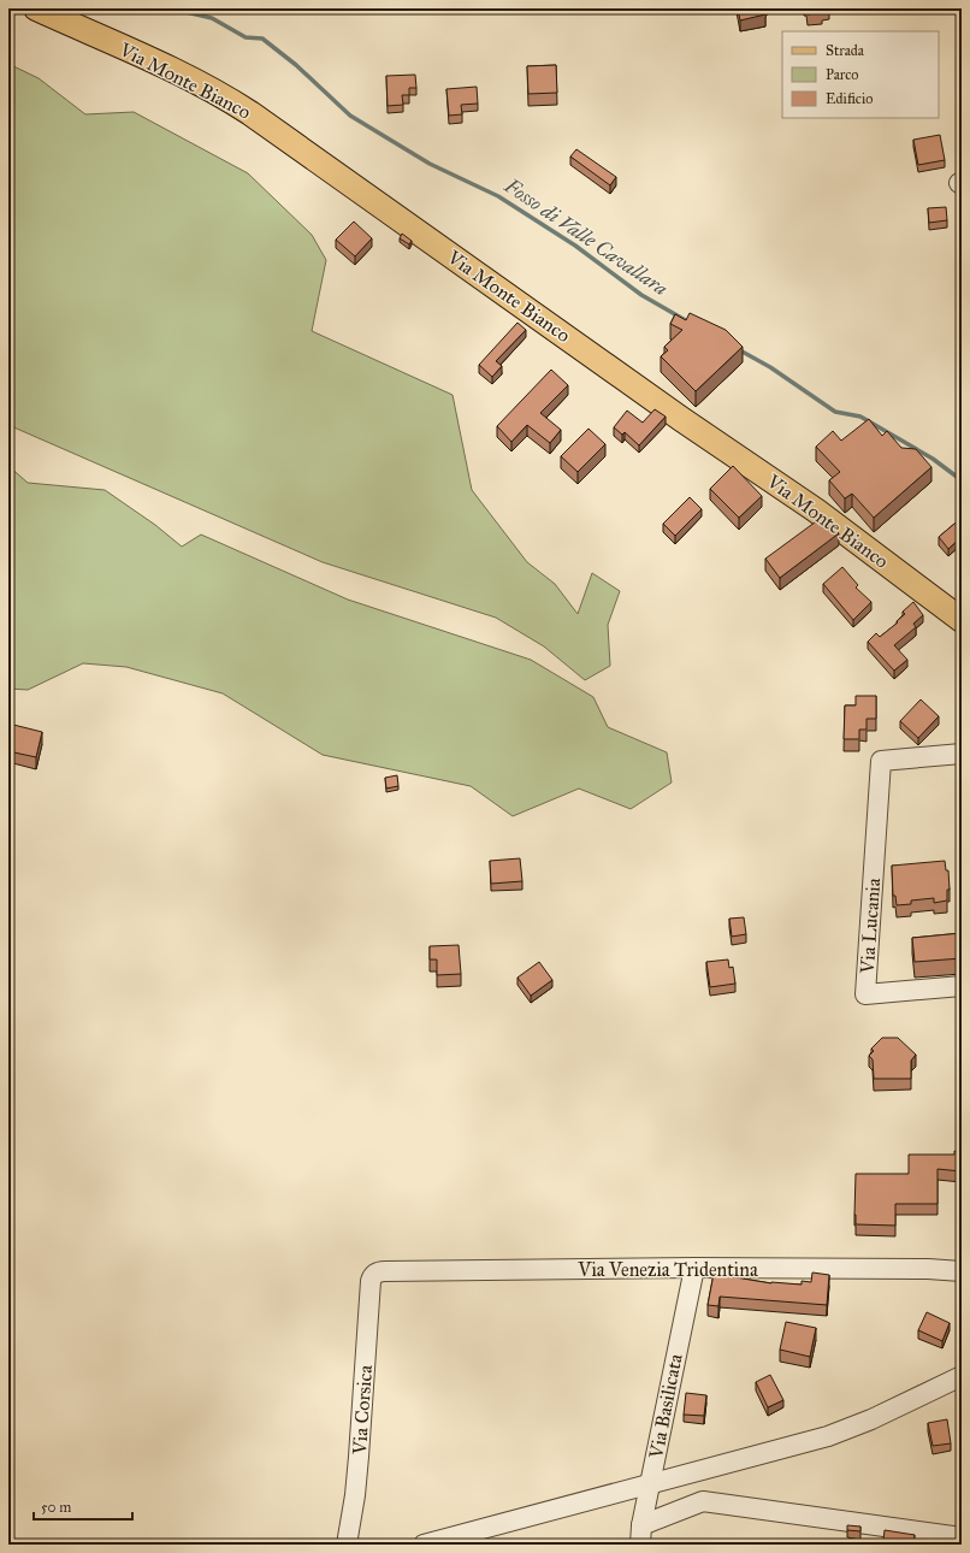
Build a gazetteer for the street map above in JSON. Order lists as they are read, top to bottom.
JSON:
{
  "streets": {
    "main road": ["Via Monte Bianco"],
    "street": [
      "Via Lucania",
      "Via Venezia Tridentina",
      "Via Basilicata",
      "Via Corsica"
    ]
  },
  "crossings": [
    ["Via Venezia Tridentina", "Via Basilicata"],
    ["Via Venezia Tridentina", "Via Corsica"]
  ],
  "water": ["Fosso di Valle Cavallara"],
  "legend": ["Strada", "Parco", "Edificio"],
  "scale_bar": "50 m"
}
